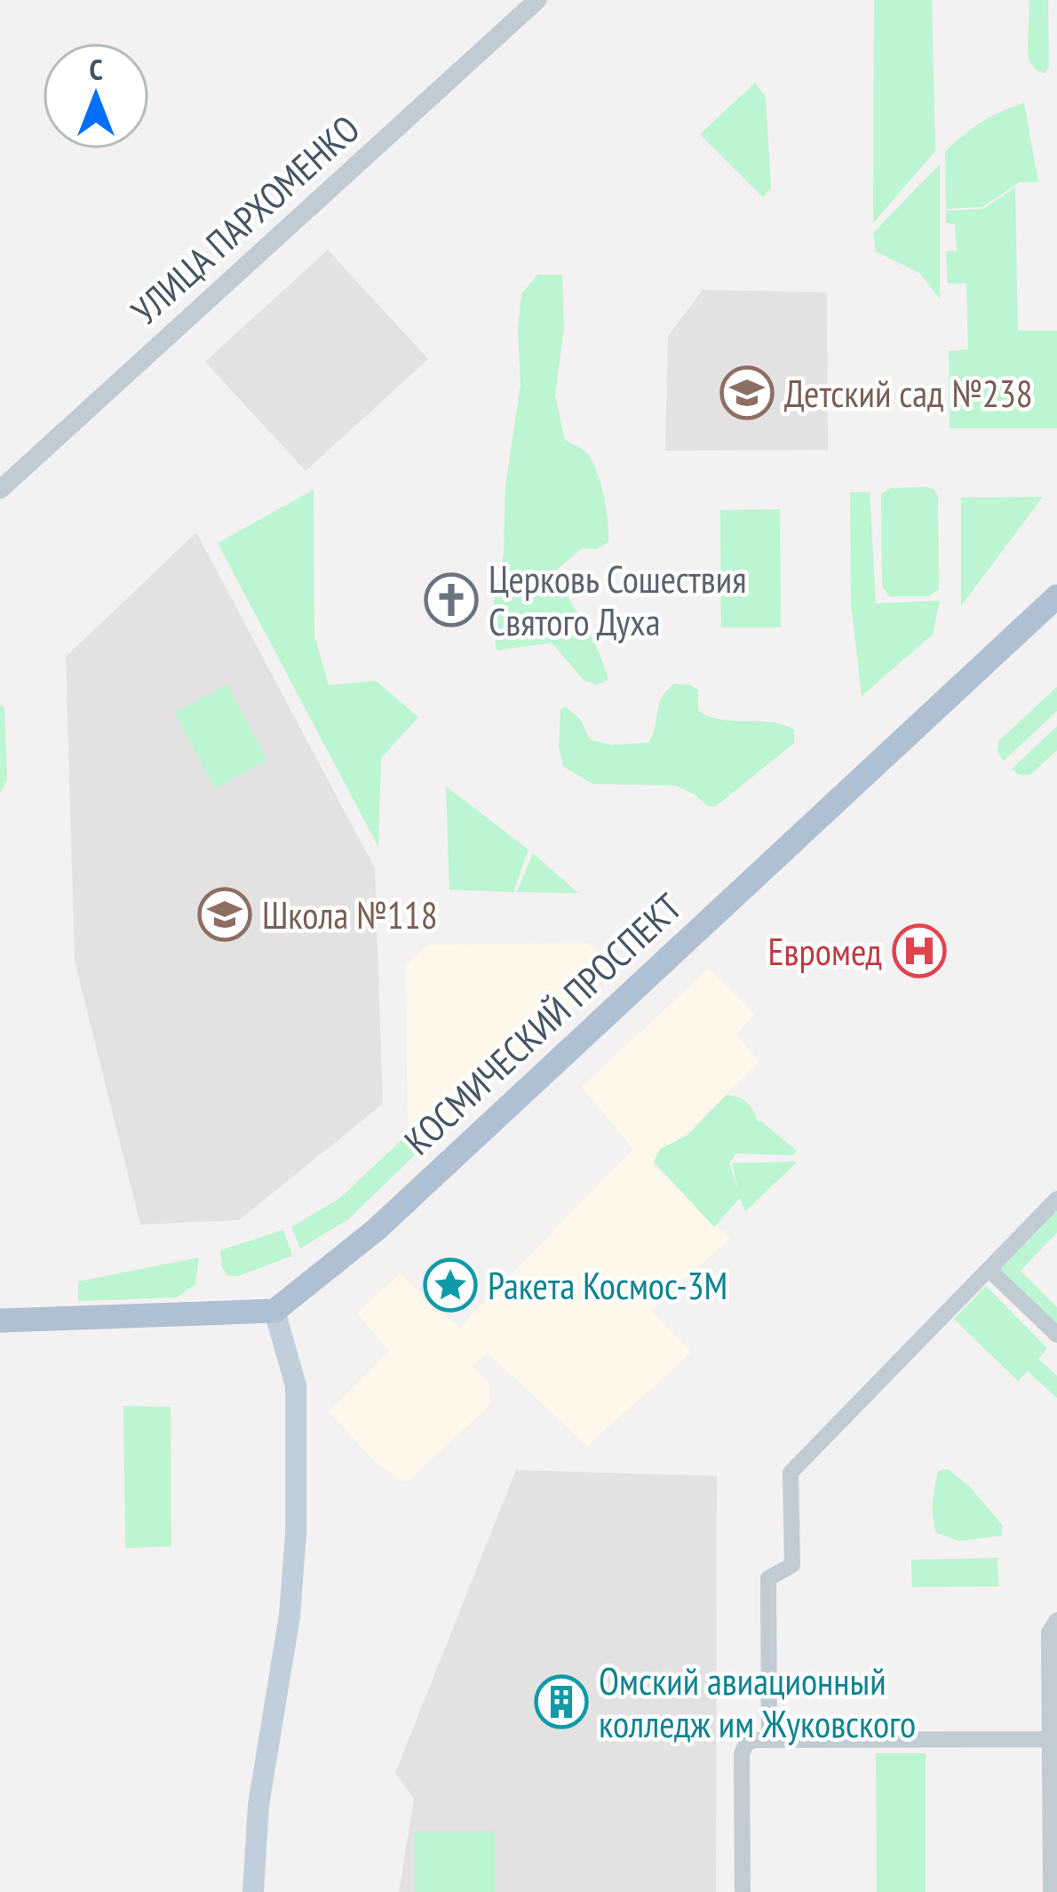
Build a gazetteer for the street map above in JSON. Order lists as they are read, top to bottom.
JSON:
{
  "streets": {
    "main road": ["КОСМИЧЕСКИЙ ПРОСПЕКТ"],
    "street": ["УЛИЦА ПАРХОМЕНКО"]
  },
  "places": {
    "school or university": ["Детский сад №238", "Школа №118"],
    "church": ["Церковь Сошествия Святого Духа"],
    "hospital": ["Евромед"],
    "place": ["Ракета Космос-3М"],
    "building": ["Омский авиационный колледж им Жуковского"]
  },
  "north": "top"
}
